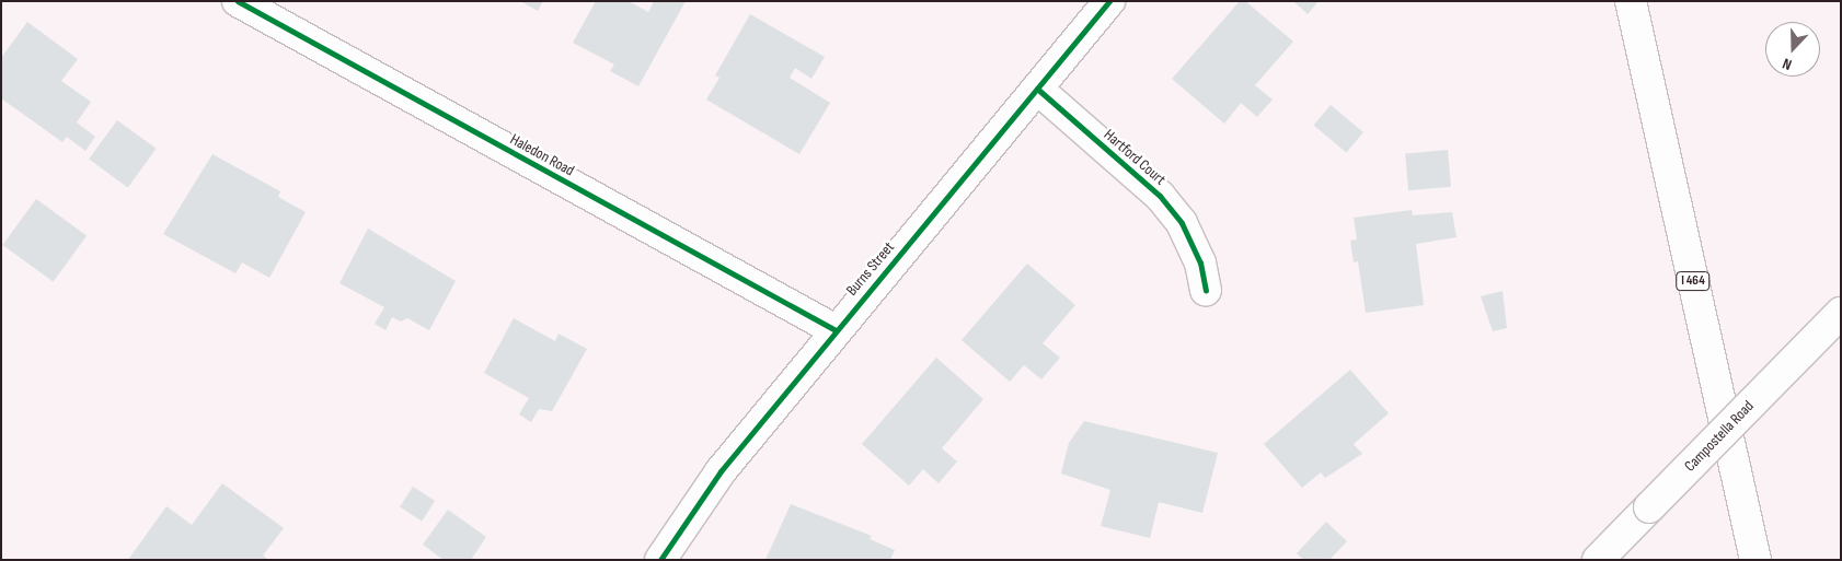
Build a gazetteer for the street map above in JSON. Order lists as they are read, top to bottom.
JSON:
{
  "streets": {
    "main road": [
      "Haledon Road",
      "Hartford Court",
      "Burns Street",
      "I 464",
      "Campostella Road"
    ]
  },
  "crossings": [
    ["Haledon Road", "Burns Street"],
    ["Hartford Court", "Burns Street"]
  ],
  "north": "bottom"
}
